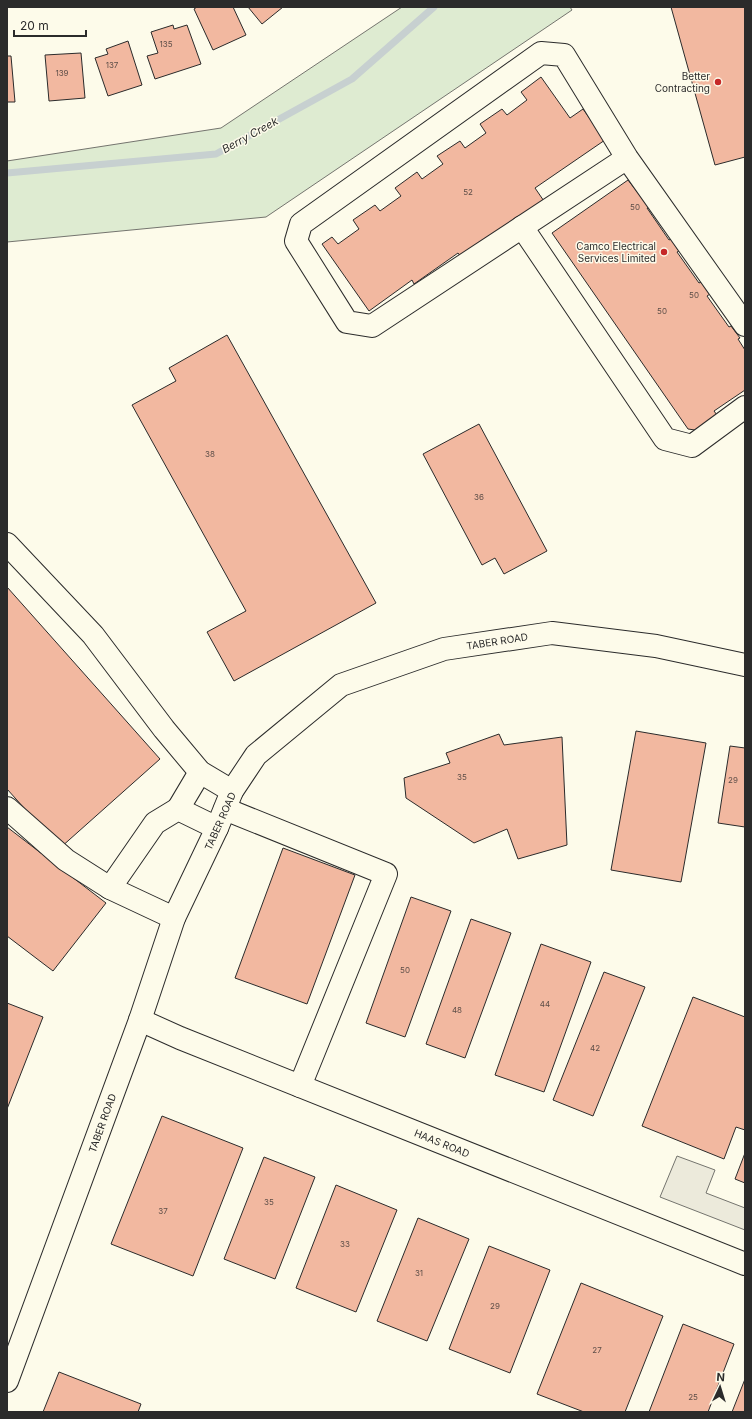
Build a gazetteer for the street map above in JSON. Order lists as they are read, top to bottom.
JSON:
{
  "streets": {
    "street": ["TABER ROAD", "HAAS ROAD"]
  },
  "crossings": [
    ["TABER ROAD", "HAAS ROAD"]
  ],
  "water": ["Berry Creek"],
  "places": ["Better Contracting", "Camco Electrical Services Limited"],
  "house_numbers": [
    "135",
    "137",
    "139",
    "52",
    "50",
    "50",
    "50",
    "38",
    "36",
    "35",
    "29",
    "50",
    "44",
    "48",
    "42",
    "35",
    "37",
    "33",
    "31",
    "29",
    "27",
    "25"
  ],
  "scale_bar": "20 m",
  "north": "top"
}
